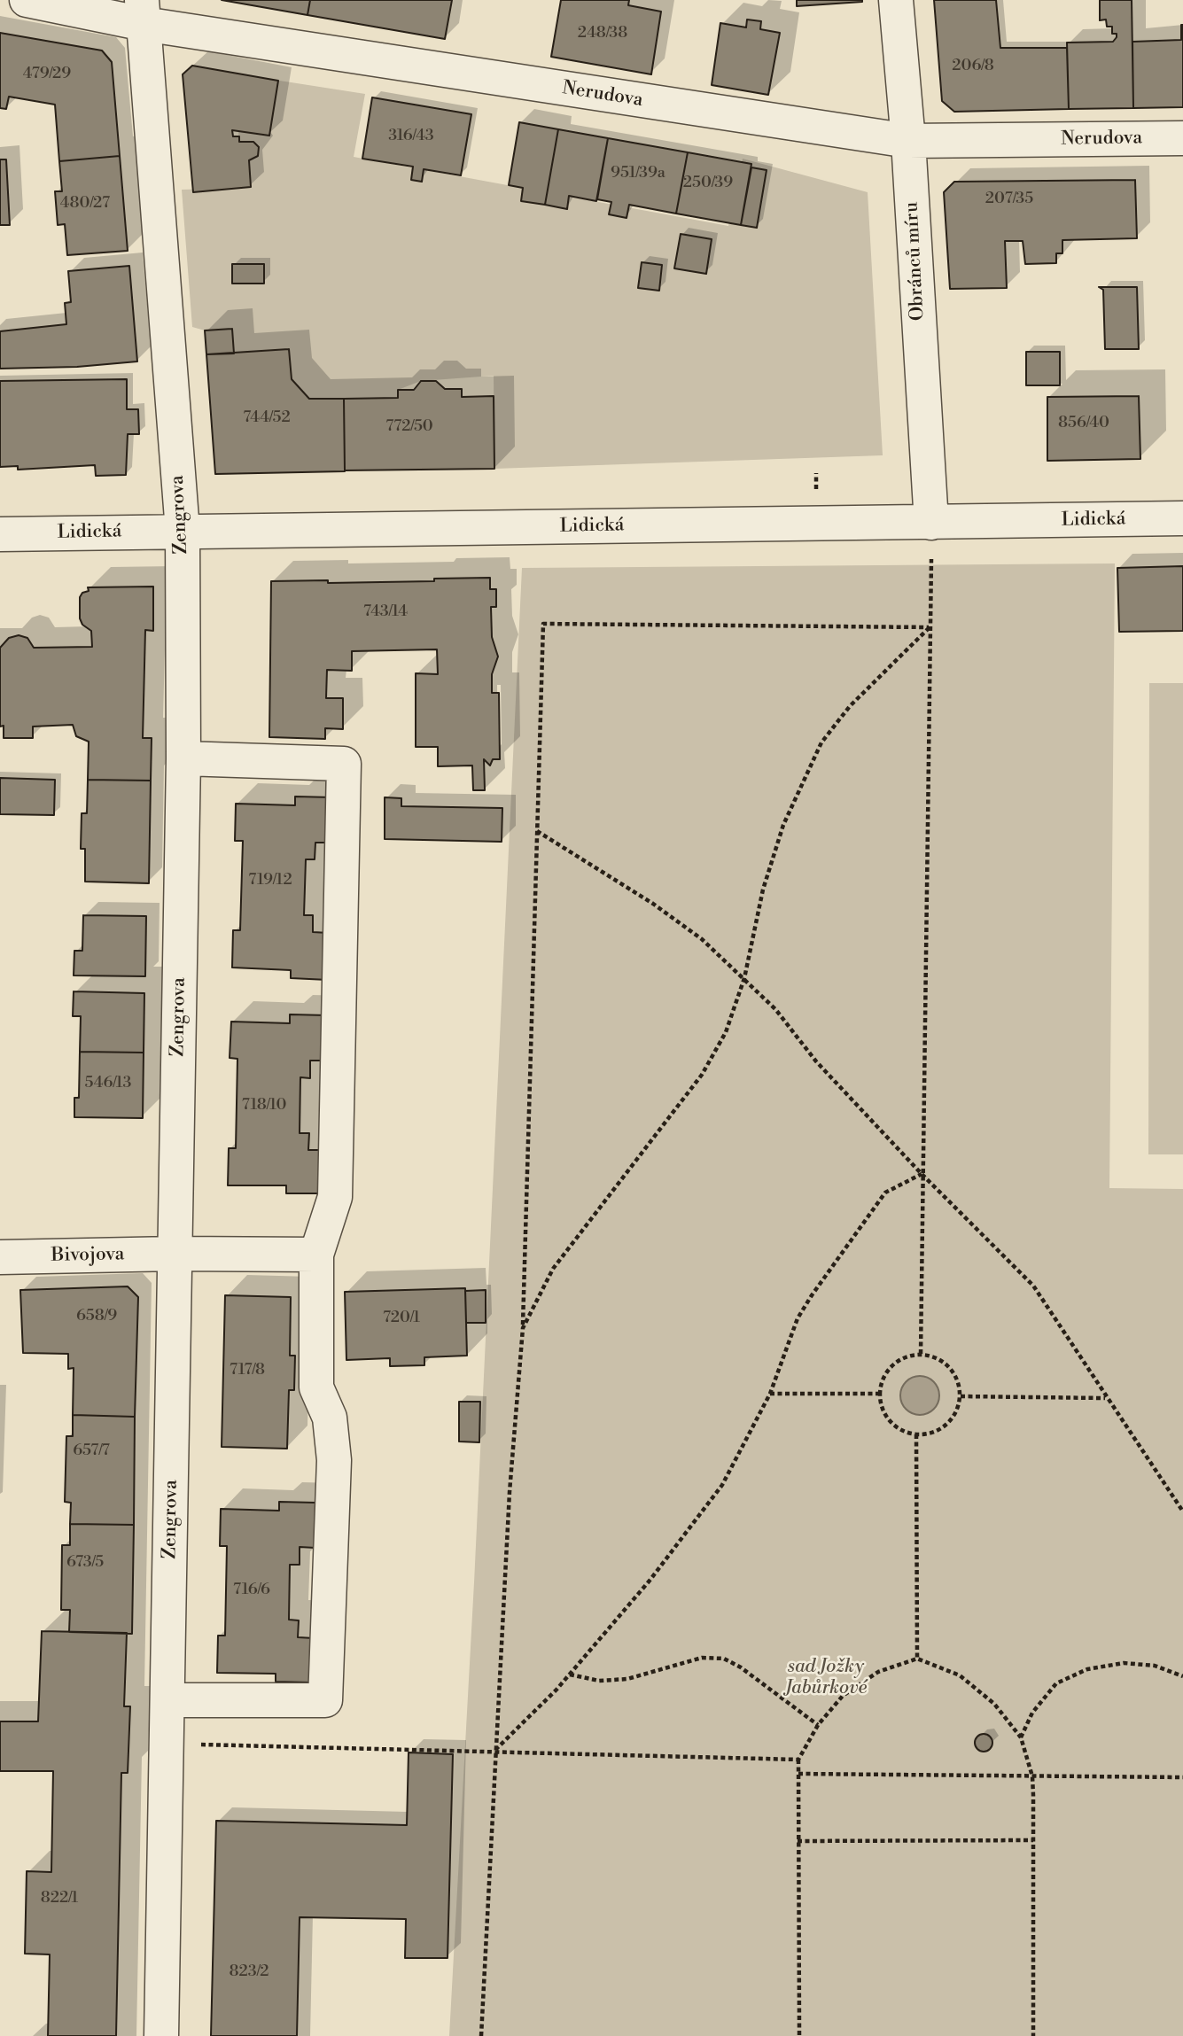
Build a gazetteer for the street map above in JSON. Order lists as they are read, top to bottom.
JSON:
{
  "streets": {
    "street": [
      "Nerudova",
      "Obránců míru",
      "Zengrova",
      "Lidická",
      "Bivojova"
    ]
  },
  "crossings": [
    ["Nerudova", "Obránců míru"],
    ["Nerudova", "Zengrova"],
    ["Obránců míru", "Lidická"],
    ["Zengrova", "Lidická"],
    ["Zengrova", "Bivojova"]
  ],
  "parks": ["sad Jožky Jabůrkové"],
  "house_numbers": [
    "248/38",
    "206/8",
    "479/29",
    "316/43",
    "951/39a",
    "250/39",
    "207/35",
    "480/27",
    "744/52",
    "856/40",
    "772/50",
    "743/14",
    "719/12",
    "546/13",
    "718/10",
    "658/9",
    "720/1",
    "717/8",
    "657/7",
    "673/5",
    "716/6",
    "822/1",
    "823/2"
  ]
}
